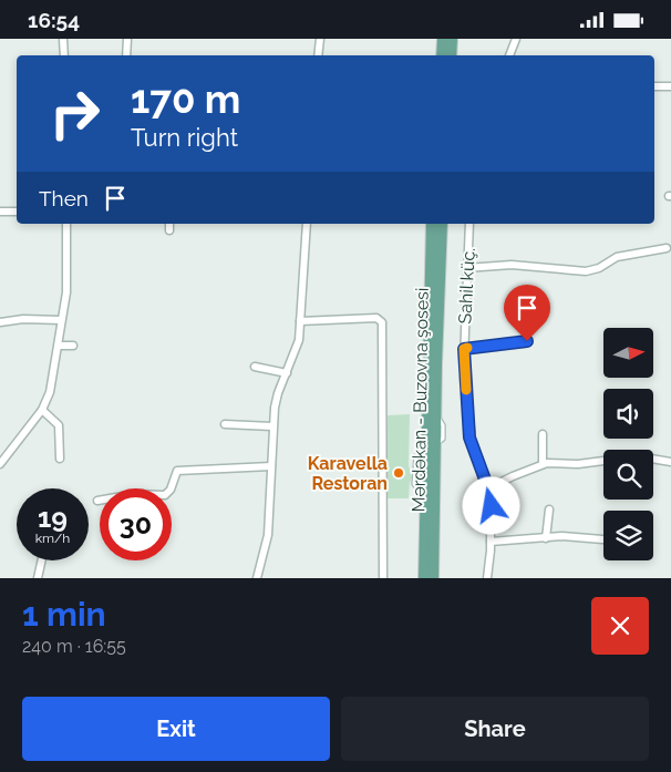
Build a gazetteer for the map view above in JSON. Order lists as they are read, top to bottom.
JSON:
{
  "streets": {
    "main road": ["Mərdəkan - Buzovna şosesi"],
    "street": ["Sahil küç."]
  },
  "places": ["Karavella Restoran"],
  "north": "right",
  "page": {
    "status": "16:54",
    "turn": ["170 m", "Turn right"],
    "then": "Then",
    "speed": "19 km/h",
    "limit": "30",
    "heading": ["1 min", "240 m · 16:55"],
    "buttons": ["Exit", "Share"]
  }
}
